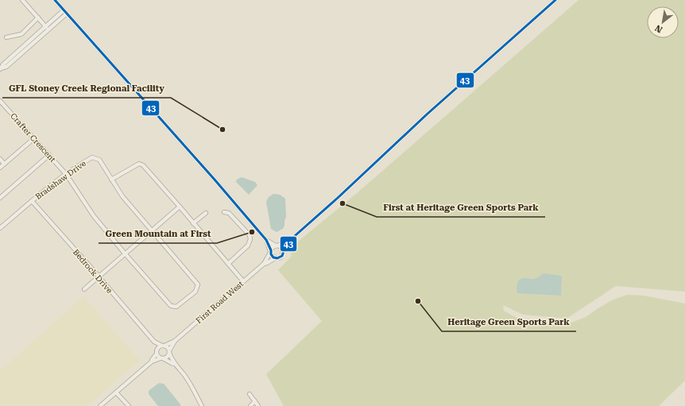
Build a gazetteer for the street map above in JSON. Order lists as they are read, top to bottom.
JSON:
{
  "streets": {
    "street": [
      "Crafter Crescent",
      "Bradshaw Drive",
      "Bedrock Drive",
      "First Road West"
    ]
  },
  "crossings": [
    ["Crafter Crescent", "Bradshaw Drive"],
    ["Bradshaw Drive", "Bedrock Drive"],
    ["Bedrock Drive", "First Road West"]
  ],
  "places": [
    "GFL Stoney Creek Regional Facility",
    "First at Heritage Green Sports Park",
    "Green Mountain at First",
    "Heritage Green Sports Park"
  ],
  "lines": ["transit line 43"],
  "north": "bottom left"
}
